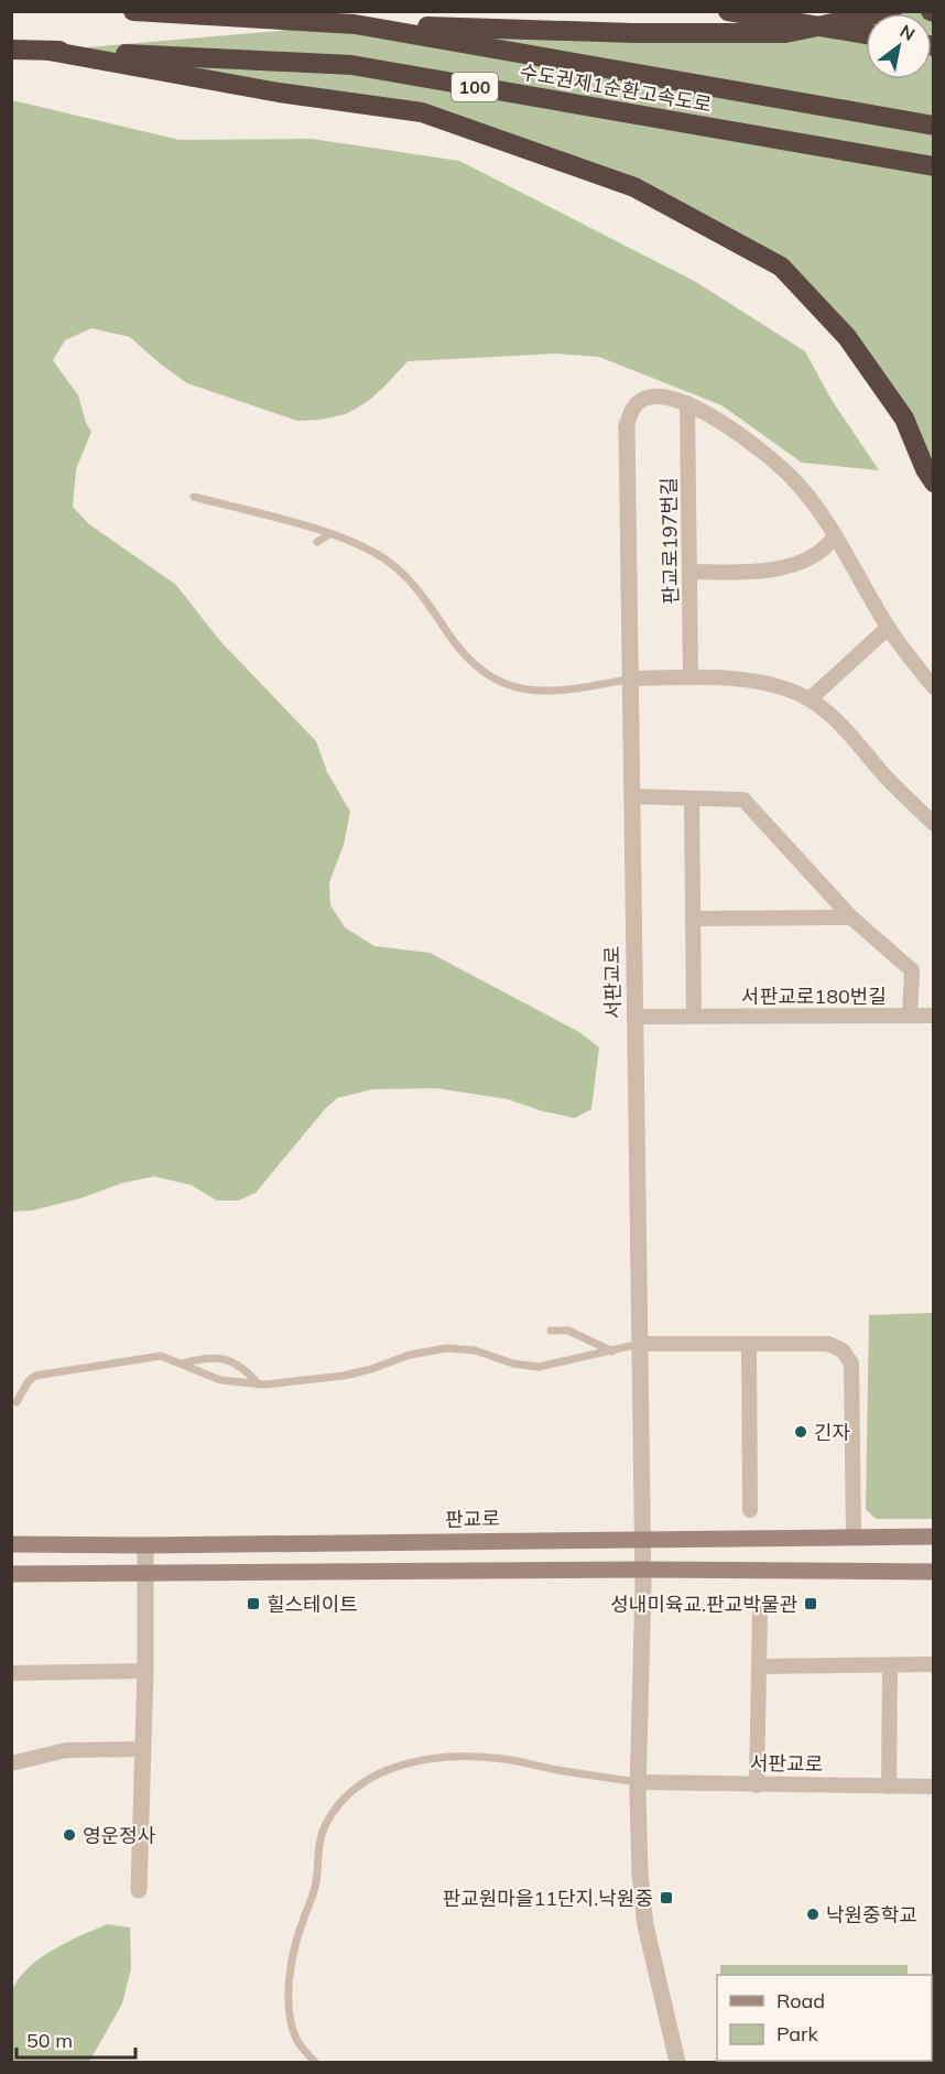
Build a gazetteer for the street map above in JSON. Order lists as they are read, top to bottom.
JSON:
{
  "streets": {
    "highway": ["100", "수도권제1순환고속도로"],
    "main road": ["판교로"],
    "street": ["판교로197번길", "서판교로", "서판교로180번길"]
  },
  "crossings": [
    ["서판교로", "서판교로180번길"],
    ["서판교로", "판교로"]
  ],
  "places": {
    "other": ["긴자", "영운정사", "낙원중학교"],
    "transit": ["힐스테이트", "성내미육교.판교박물관", "판교원마을11단지.낙원중"]
  },
  "legend": ["Road", "Park"],
  "scale_bar": "50 m",
  "north": "top right"
}
